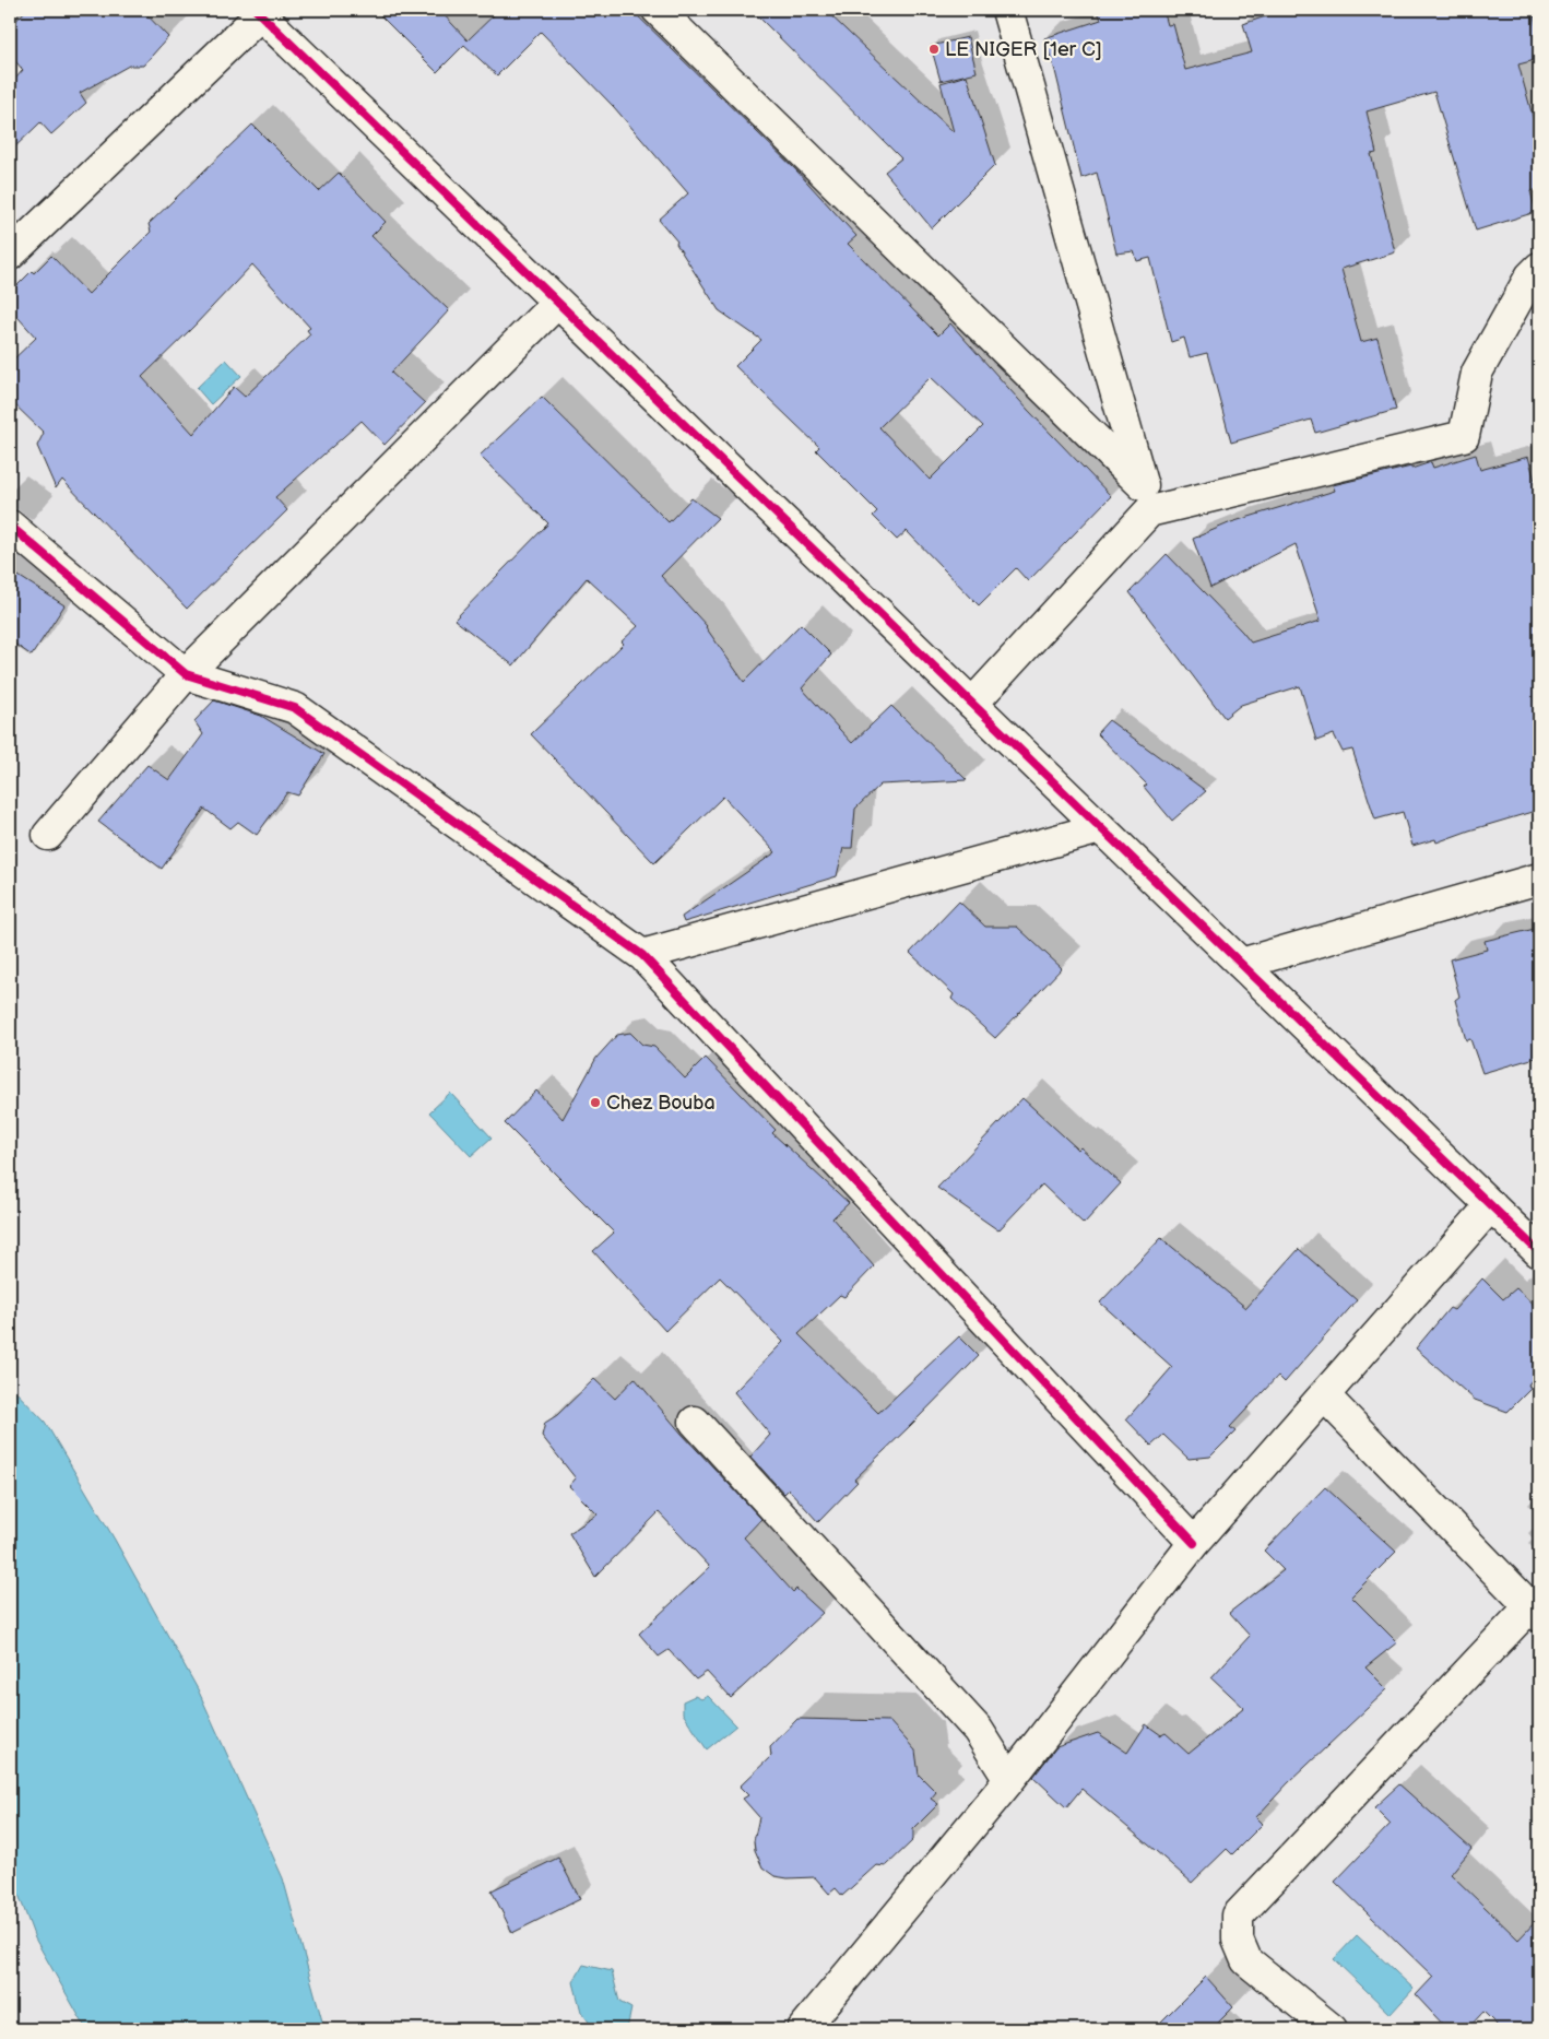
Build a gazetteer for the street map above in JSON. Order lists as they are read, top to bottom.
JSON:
{
  "places": ["LE NIGER [1er C]", "Chez Bouba"]
}
